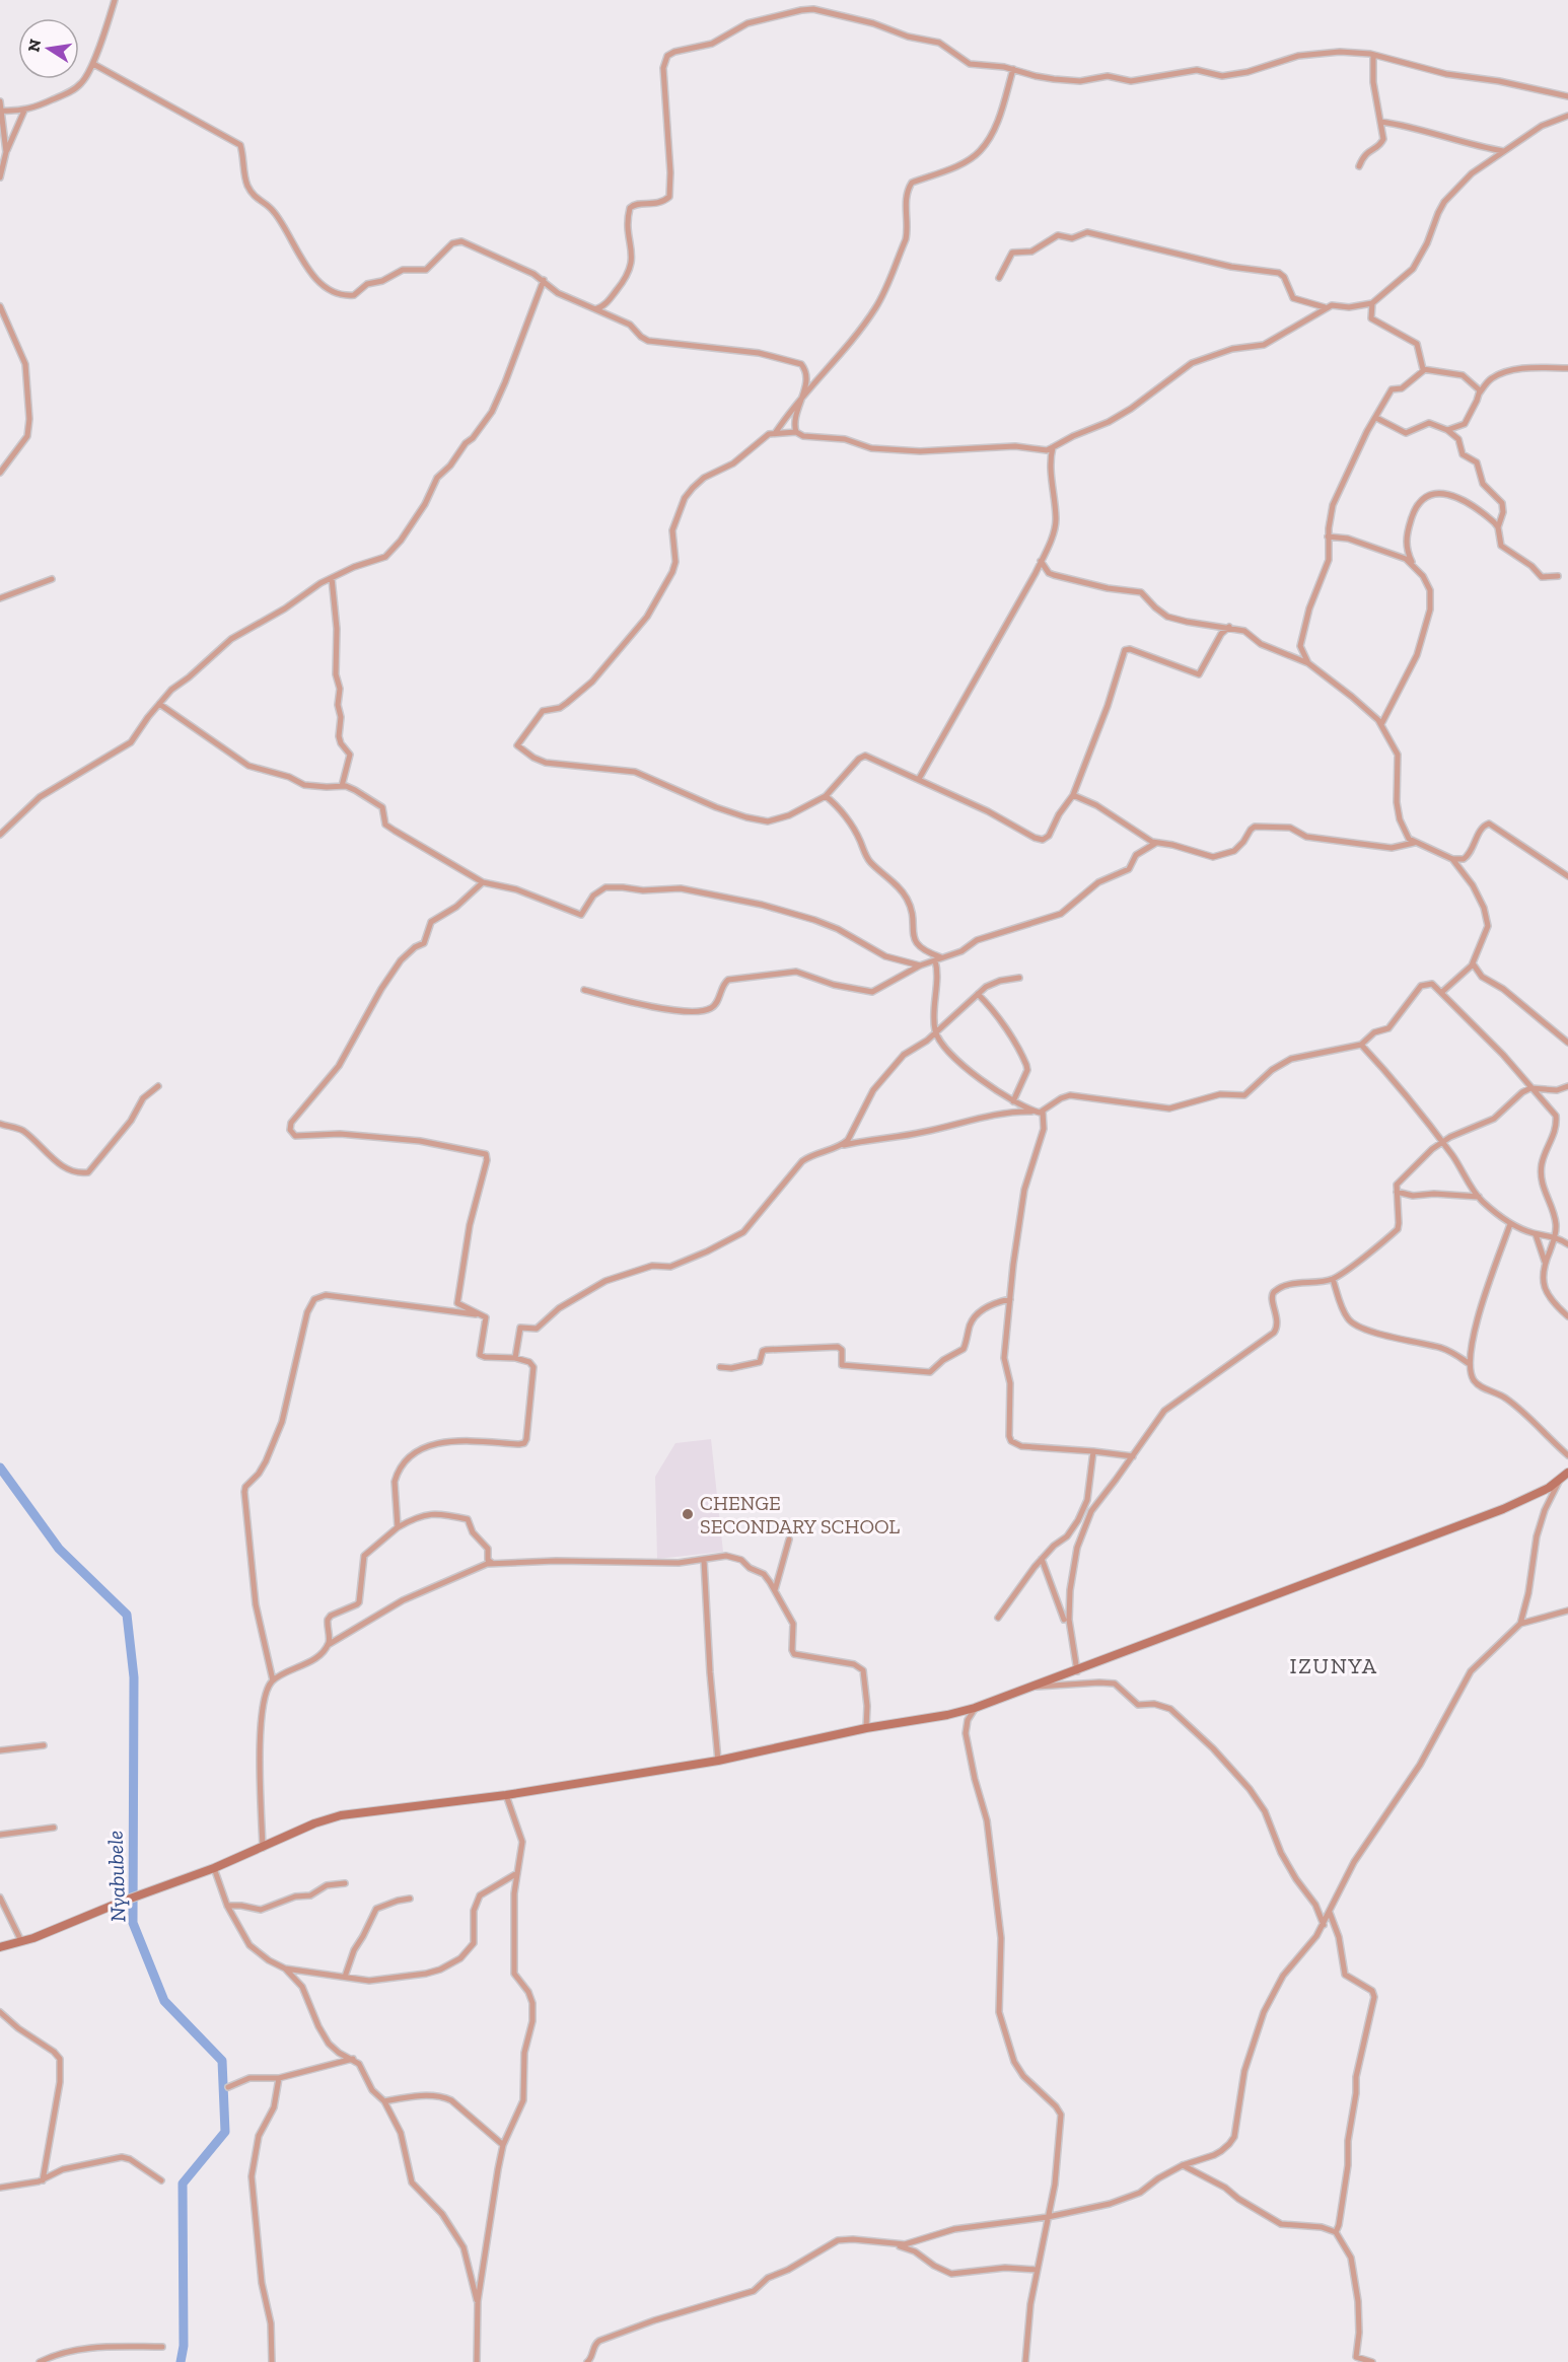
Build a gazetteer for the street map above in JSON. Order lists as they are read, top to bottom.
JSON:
{
  "districts": ["IZUNYA"],
  "water": ["Nyabubele"],
  "places": ["CHENGE SECONDARY SCHOOL"],
  "north": "left"
}
